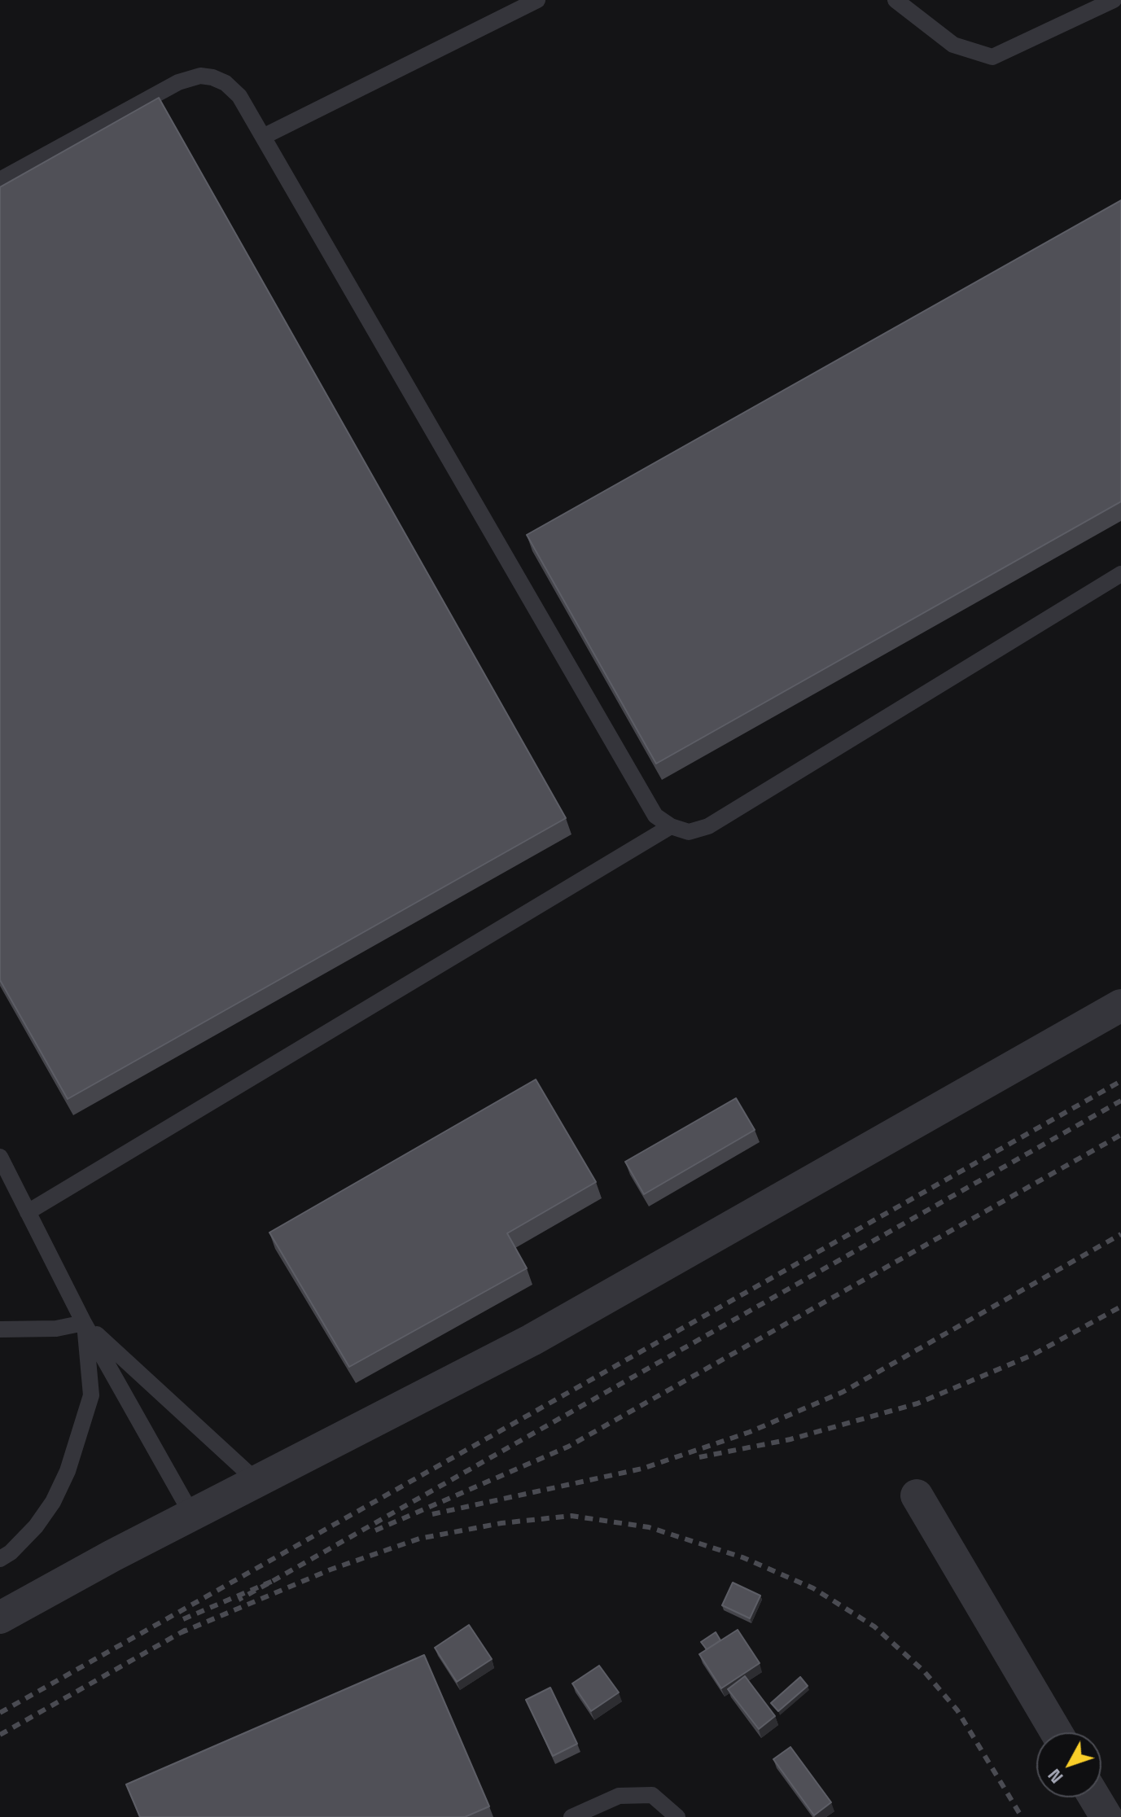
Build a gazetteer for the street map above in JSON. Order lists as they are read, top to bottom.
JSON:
{
  "north": "bottom left"
}
